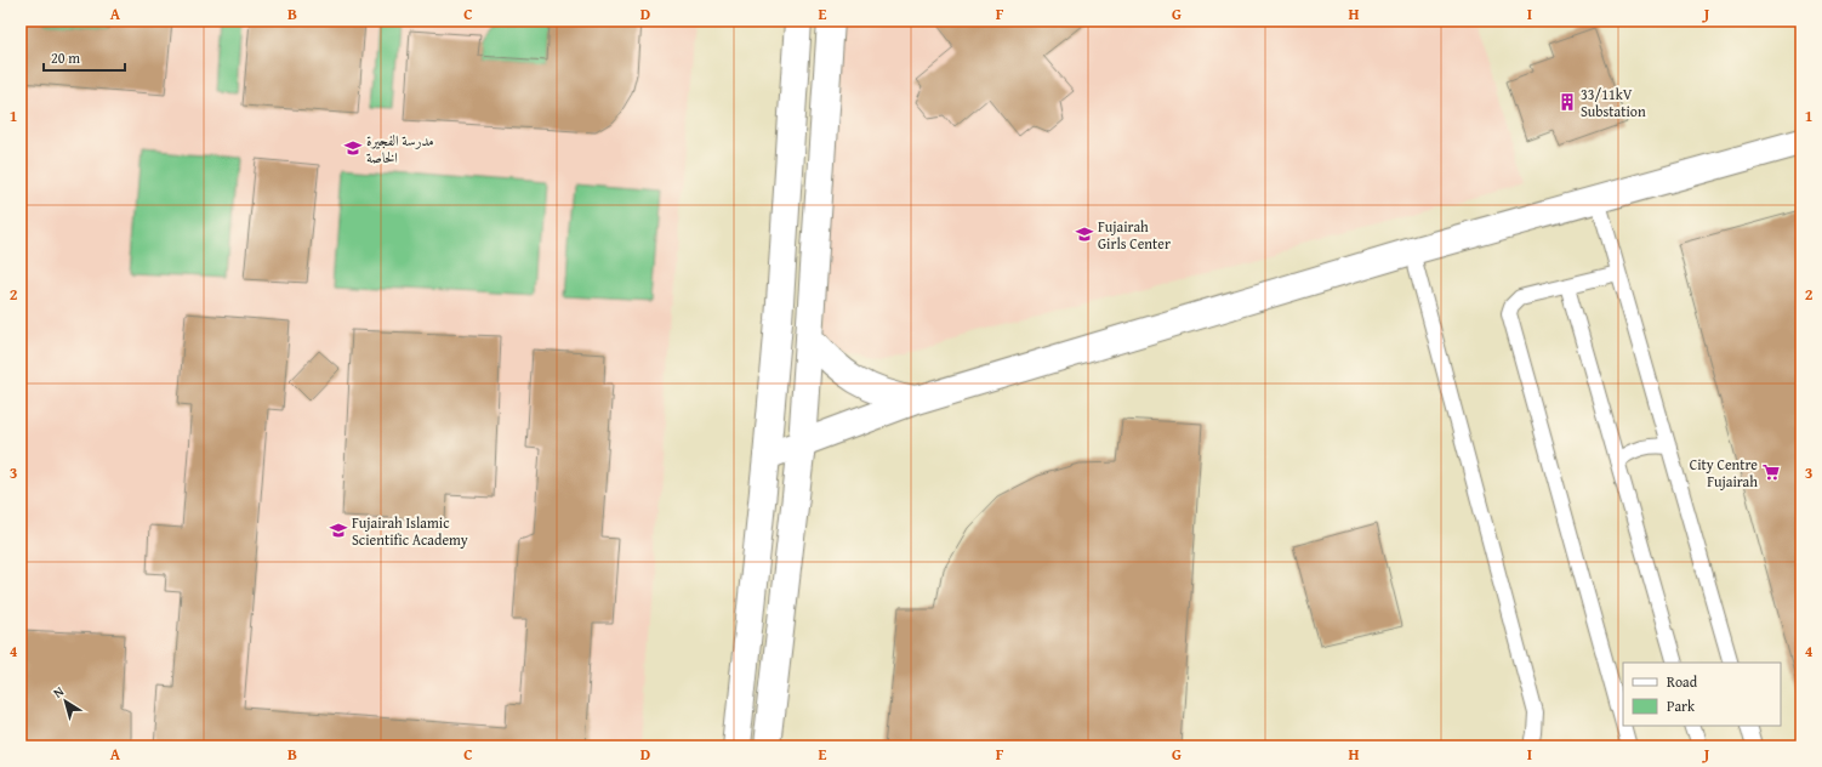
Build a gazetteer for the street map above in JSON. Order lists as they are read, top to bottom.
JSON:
{
  "places": {
    "building": ["33/11kV Substation"],
    "school or university": ["مدرسة الفجيرة الخاصة", "Fujairah Girls Center", "Fujairah Islamic Scientific Academy"],
    "supermarket": ["City Centre Fujairah"]
  },
  "legend": ["Road", "Park"],
  "scale_bar": "20 m",
  "north": "top left",
  "grid": {
    "columns": [
      "A",
      "B",
      "C",
      "D",
      "E",
      "F",
      "G",
      "H",
      "I",
      "J"
    ],
    "rows": [
      "1",
      "2",
      "3",
      "4"
    ]
  }
}
